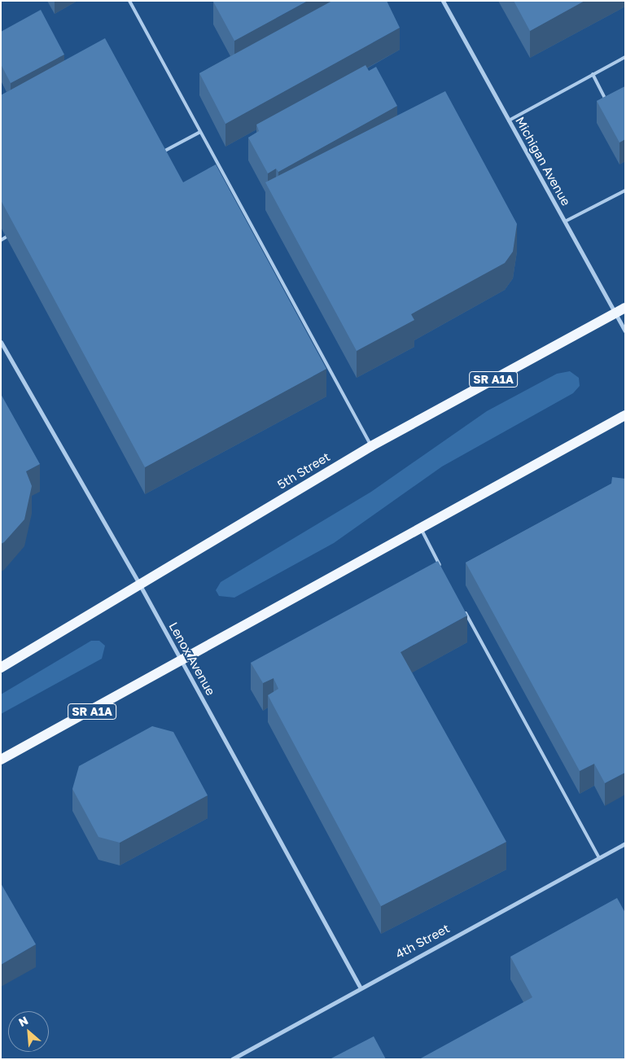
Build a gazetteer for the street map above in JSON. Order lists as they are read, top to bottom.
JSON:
{
  "streets": {
    "main road": ["SR A1A", "5th Street"],
    "street": ["Michigan Avenue", "Lenox Avenue", "4th Street"]
  },
  "crossings": [
    ["Michigan Avenue", "5th Street"],
    ["SR A1A", "Lenox Avenue"],
    ["5th Street", "Lenox Avenue"],
    ["Lenox Avenue", "4th Street"]
  ],
  "north": "top left"
}
